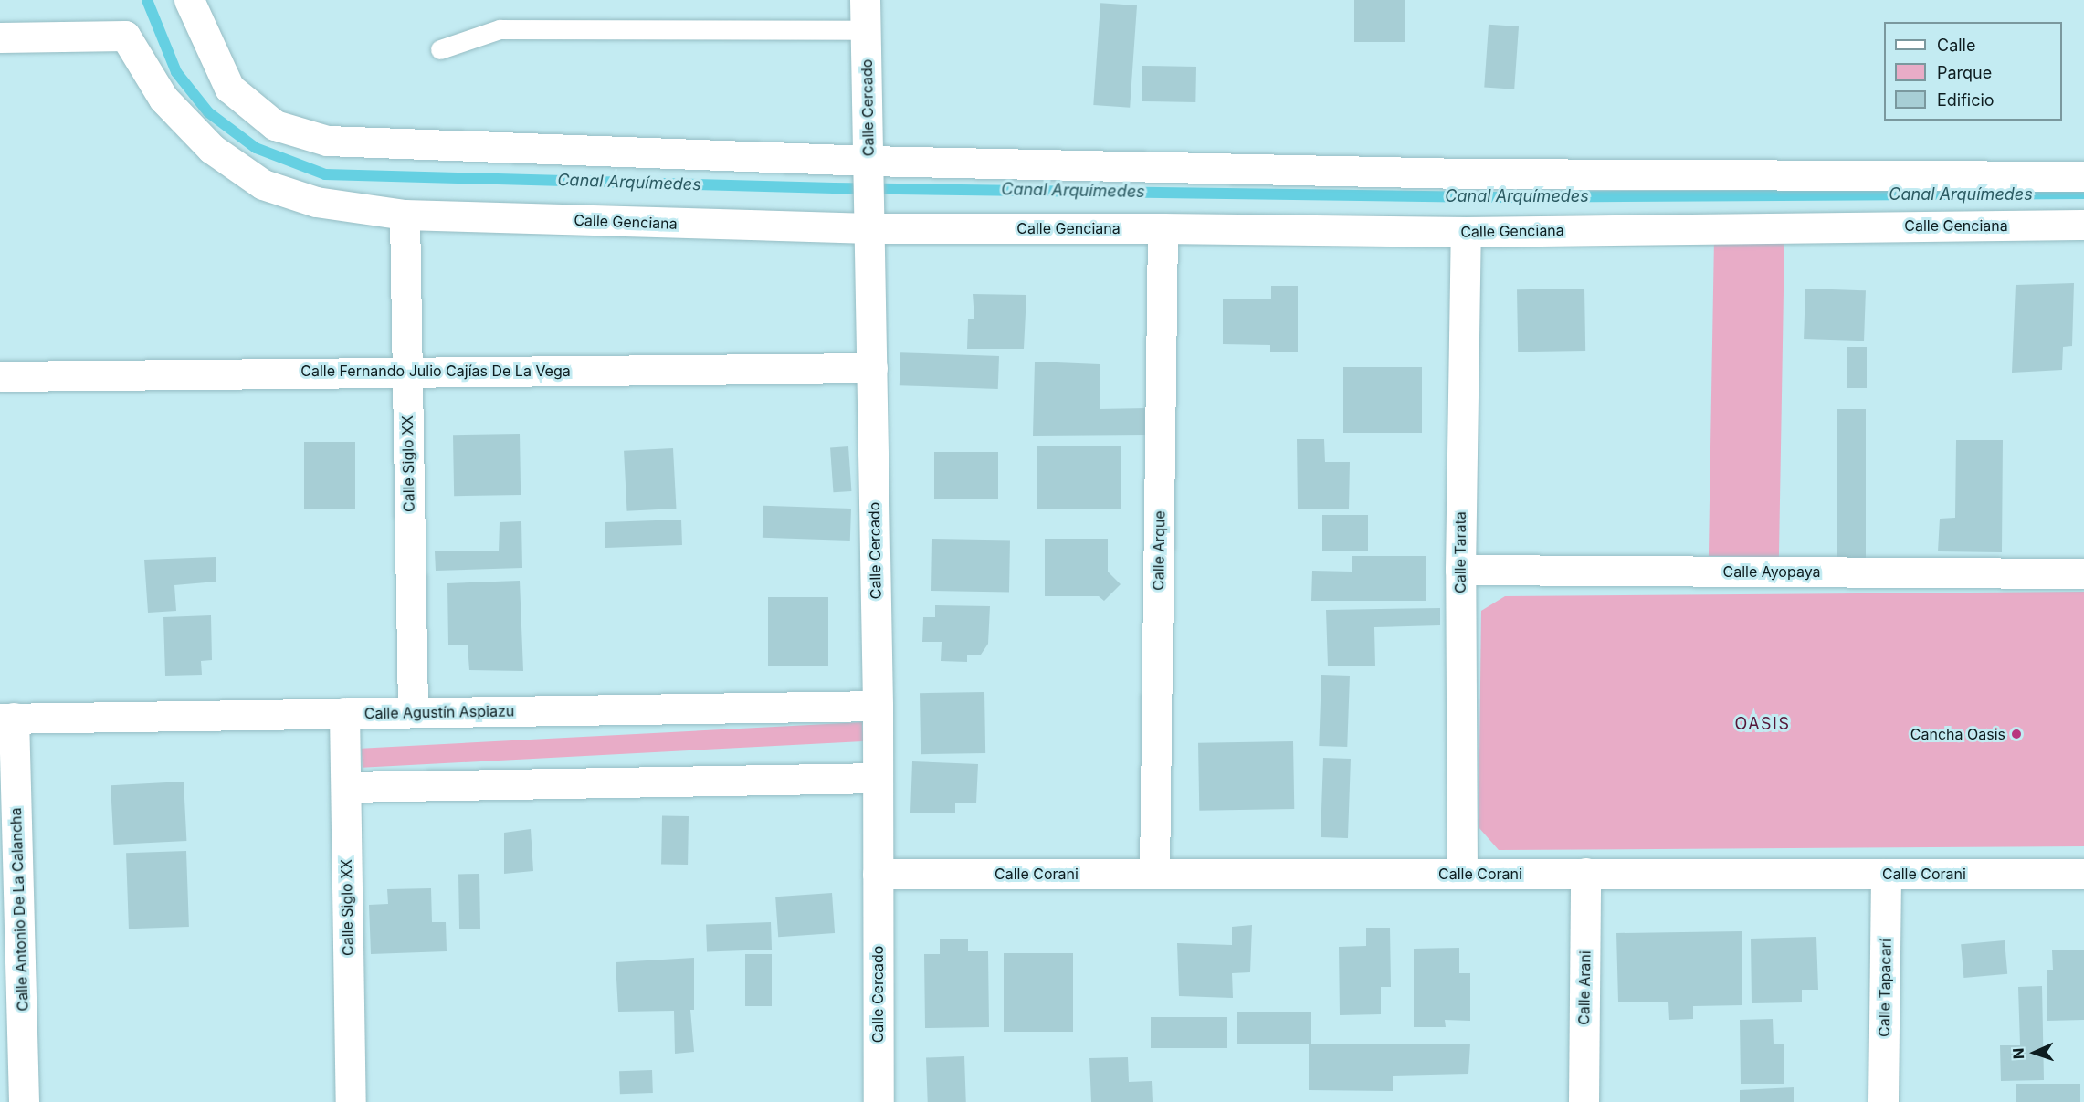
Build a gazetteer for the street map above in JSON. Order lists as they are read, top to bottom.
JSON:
{
  "streets": {
    "street": [
      "Calle Cercado",
      "Calle Genciana",
      "Calle Fernando Julio Cajías De La Vega",
      "Calle Siglo XX",
      "Calle Arque",
      "Calle Tarata",
      "Calle Ayopaya",
      "Calle Agustín Aspiazu",
      "Calle Corani",
      "Calle Antonio De La Calancha",
      "Calle Arani",
      "Calle Tapacarí"
    ]
  },
  "crossings": [
    ["Calle Cercado", "Calle Genciana"],
    ["Calle Cercado", "Calle Fernando Julio Cajías De La Vega"],
    ["Calle Cercado", "Calle Agustín Aspiazu"],
    ["Calle Cercado", "Calle Corani"],
    ["Calle Genciana", "Calle Siglo XX"],
    ["Calle Genciana", "Calle Arque"],
    ["Calle Genciana", "Calle Tarata"],
    ["Calle Fernando Julio Cajías De La Vega", "Calle Siglo XX"],
    ["Calle Siglo XX", "Calle Agustín Aspiazu"],
    ["Calle Arque", "Calle Corani"],
    ["Calle Tarata", "Calle Ayopaya"],
    ["Calle Tarata", "Calle Corani"],
    ["Calle Agustín Aspiazu", "Calle Antonio De La Calancha"],
    ["Calle Corani", "Calle Arani"],
    ["Calle Corani", "Calle Tapacarí"]
  ],
  "districts": ["OASIS"],
  "water": ["Canal Arquímedes"],
  "places": ["Cancha Oasis"],
  "legend": ["Calle", "Parque", "Edificio"],
  "north": "left"
}
